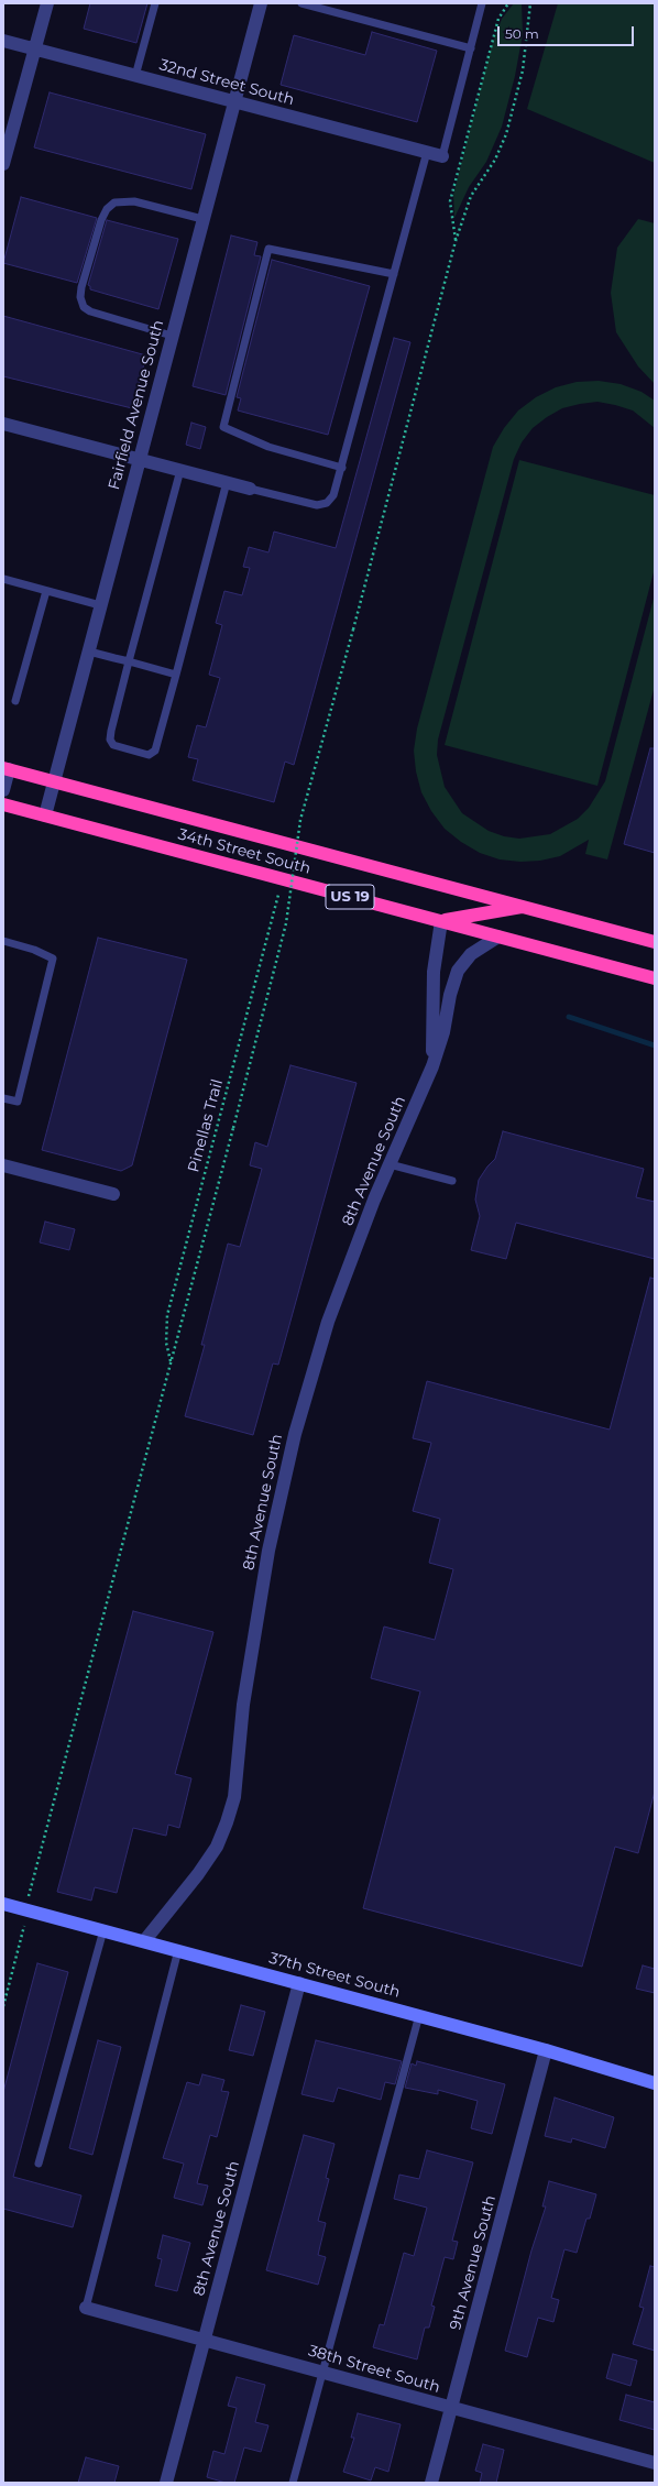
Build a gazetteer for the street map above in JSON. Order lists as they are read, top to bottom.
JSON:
{
  "streets": {
    "highway": ["34th Street South", "US 19"],
    "street": [
      "32nd Street South",
      "Fairfield Avenue South",
      "8th Avenue South",
      "37th Street South",
      "9th Avenue South",
      "38th Street South"
    ],
    "path": ["Pinellas Trail"]
  },
  "crossings": [
    ["32nd Street South", "Fairfield Avenue South"],
    ["Fairfield Avenue South", "34th Street South"],
    ["34th Street South", "8th Avenue South"],
    ["8th Avenue South", "37th Street South"],
    ["8th Avenue South", "38th Street South"],
    ["37th Street South", "9th Avenue South"],
    ["9th Avenue South", "38th Street South"]
  ],
  "scale_bar": "50 m"
}
